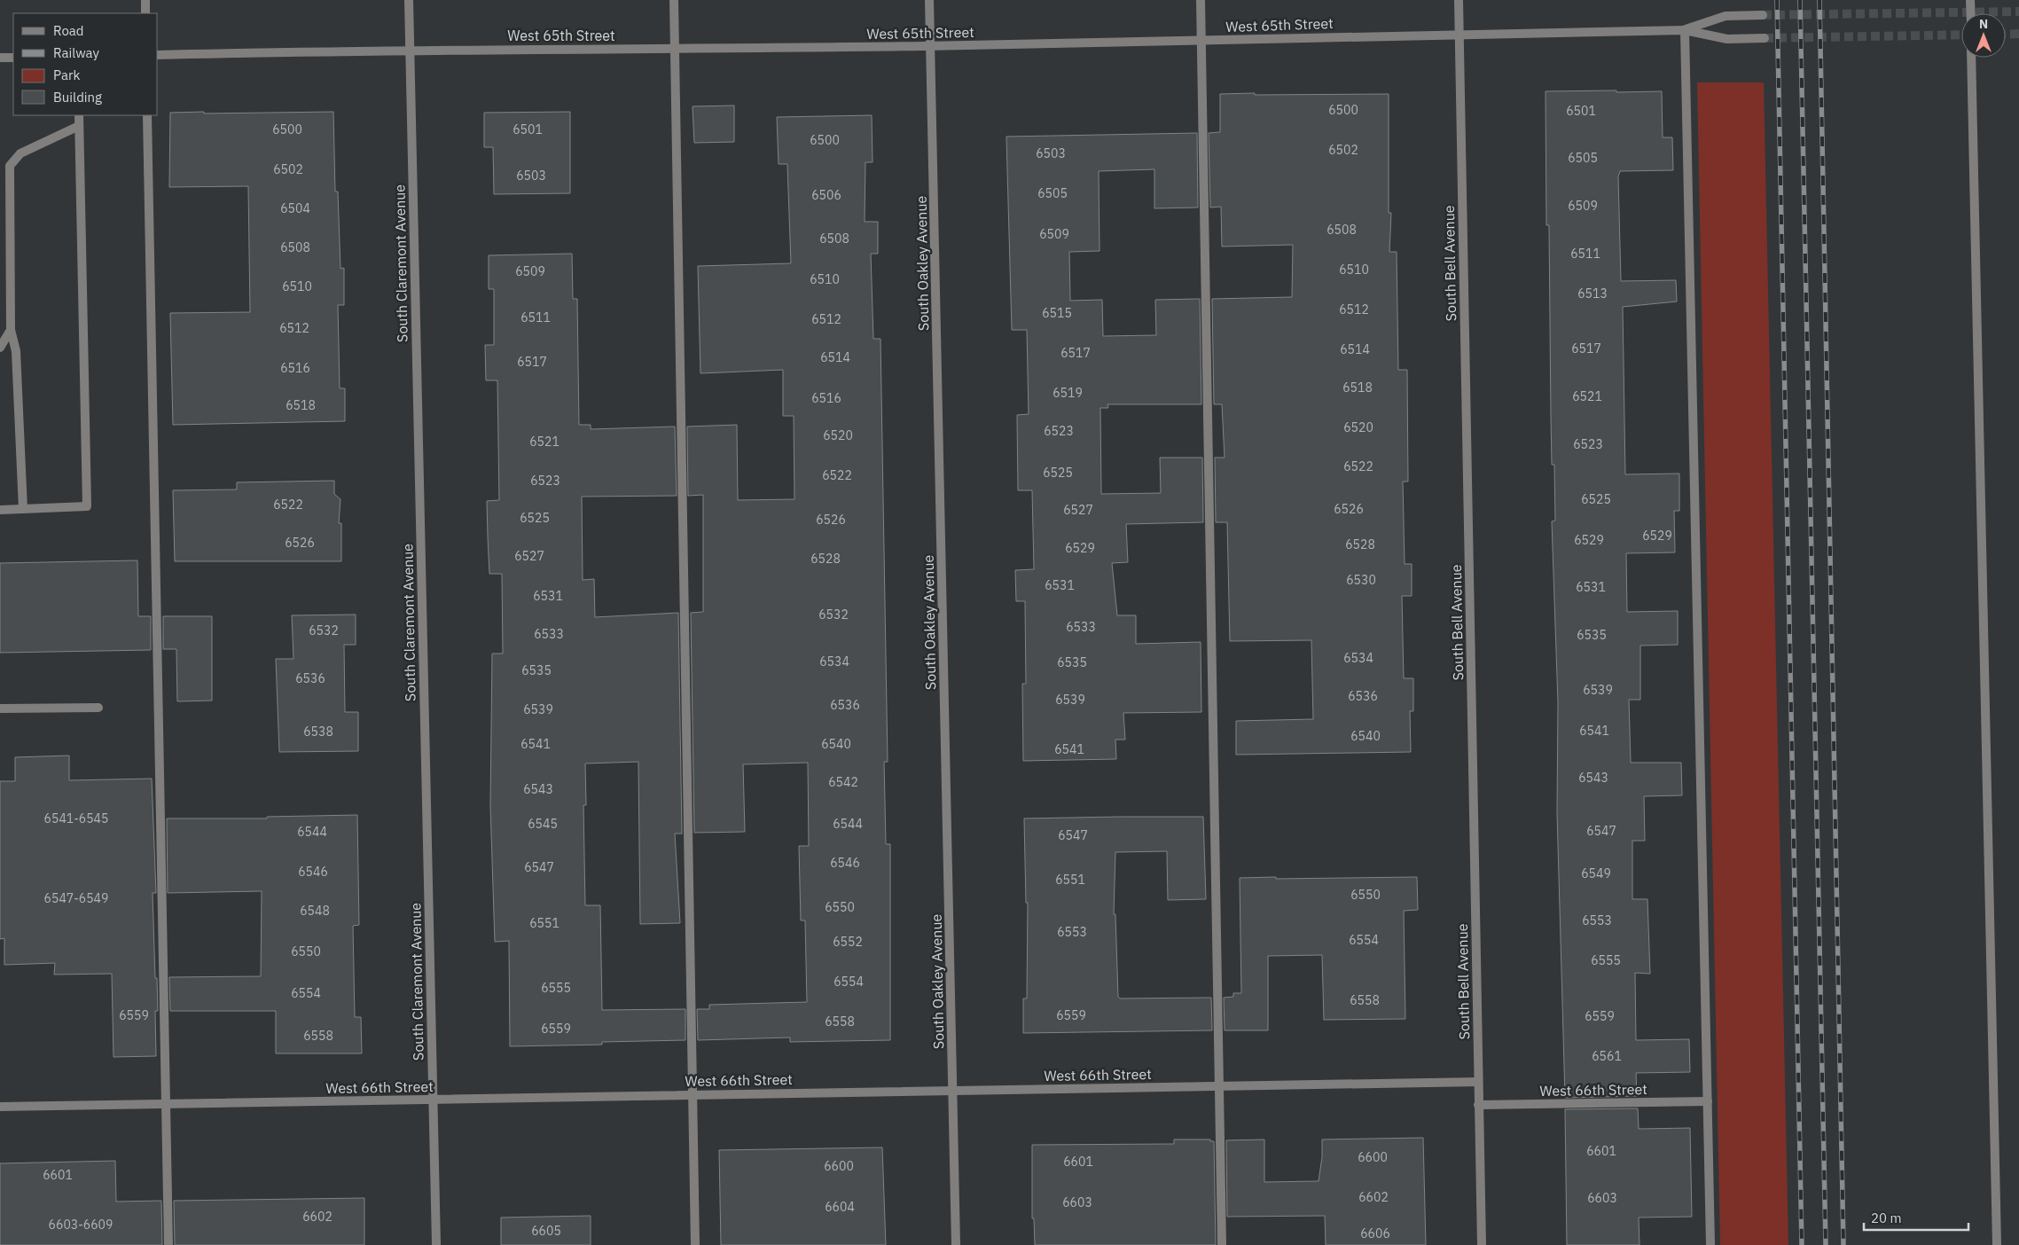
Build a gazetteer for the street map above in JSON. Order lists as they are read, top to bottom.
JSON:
{
  "streets": {
    "street": [
      "West 65th Street",
      "South Claremont Avenue",
      "South Oakley Avenue",
      "South Bell Avenue",
      "West 66th Street"
    ]
  },
  "crossings": [
    ["West 65th Street", "South Claremont Avenue"],
    ["West 65th Street", "South Oakley Avenue"],
    ["West 65th Street", "South Bell Avenue"],
    ["South Claremont Avenue", "West 66th Street"],
    ["South Oakley Avenue", "West 66th Street"],
    ["South Bell Avenue", "West 66th Street"]
  ],
  "house_numbers": [
    "6500",
    "6501",
    "6500",
    "6501",
    "6500",
    "6502",
    "6503",
    "6505",
    "6502",
    "6503",
    "6505",
    "6506",
    "6509",
    "6504",
    "6508",
    "6509",
    "6508",
    "6508",
    "6511",
    "6510",
    "6509",
    "6510",
    "6510",
    "6513",
    "6512",
    "6515",
    "6511",
    "6512",
    "6512",
    "6517",
    "6514",
    "6517",
    "6514",
    "6517",
    "6516",
    "6518",
    "6519",
    "6521",
    "6516",
    "6518",
    "6520",
    "6523",
    "6520",
    "6521",
    "6523",
    "6522",
    "6525",
    "6522",
    "6523",
    "6525",
    "6522",
    "6526",
    "6527",
    "6525",
    "6526",
    "6529",
    "6529",
    "6526",
    "6528",
    "6529",
    "6527",
    "6528",
    "6530",
    "6531",
    "6531",
    "6531",
    "6532",
    "6533",
    "6532",
    "6533",
    "6535",
    "6534",
    "6534",
    "6535",
    "6535",
    "6536",
    "6539",
    "6536",
    "6539",
    "6536",
    "6539",
    "6541",
    "6538",
    "6540",
    "6541",
    "6540",
    "6541",
    "6543",
    "6542",
    "6543",
    "6541-6545",
    "6545",
    "6544",
    "6547",
    "6544",
    "6547",
    "6546",
    "6547",
    "6546",
    "6549",
    "6551",
    "6550",
    "6547-6549",
    "6550",
    "6548",
    "6553",
    "6551",
    "6553",
    "6554",
    "6552",
    "6550",
    "6555",
    "6554",
    "6555",
    "6554",
    "6558",
    "6559",
    "6559",
    "6559",
    "6558",
    "6559",
    "6558",
    "6561",
    "6601",
    "6600",
    "6601",
    "6600",
    "6601",
    "6602",
    "6603",
    "6603",
    "6604",
    "6602",
    "6603-6609",
    "6605",
    "6606"
  ],
  "legend": [
    "Road",
    "Railway",
    "Park",
    "Building"
  ],
  "scale_bar": "20 m",
  "north": "top"
}
